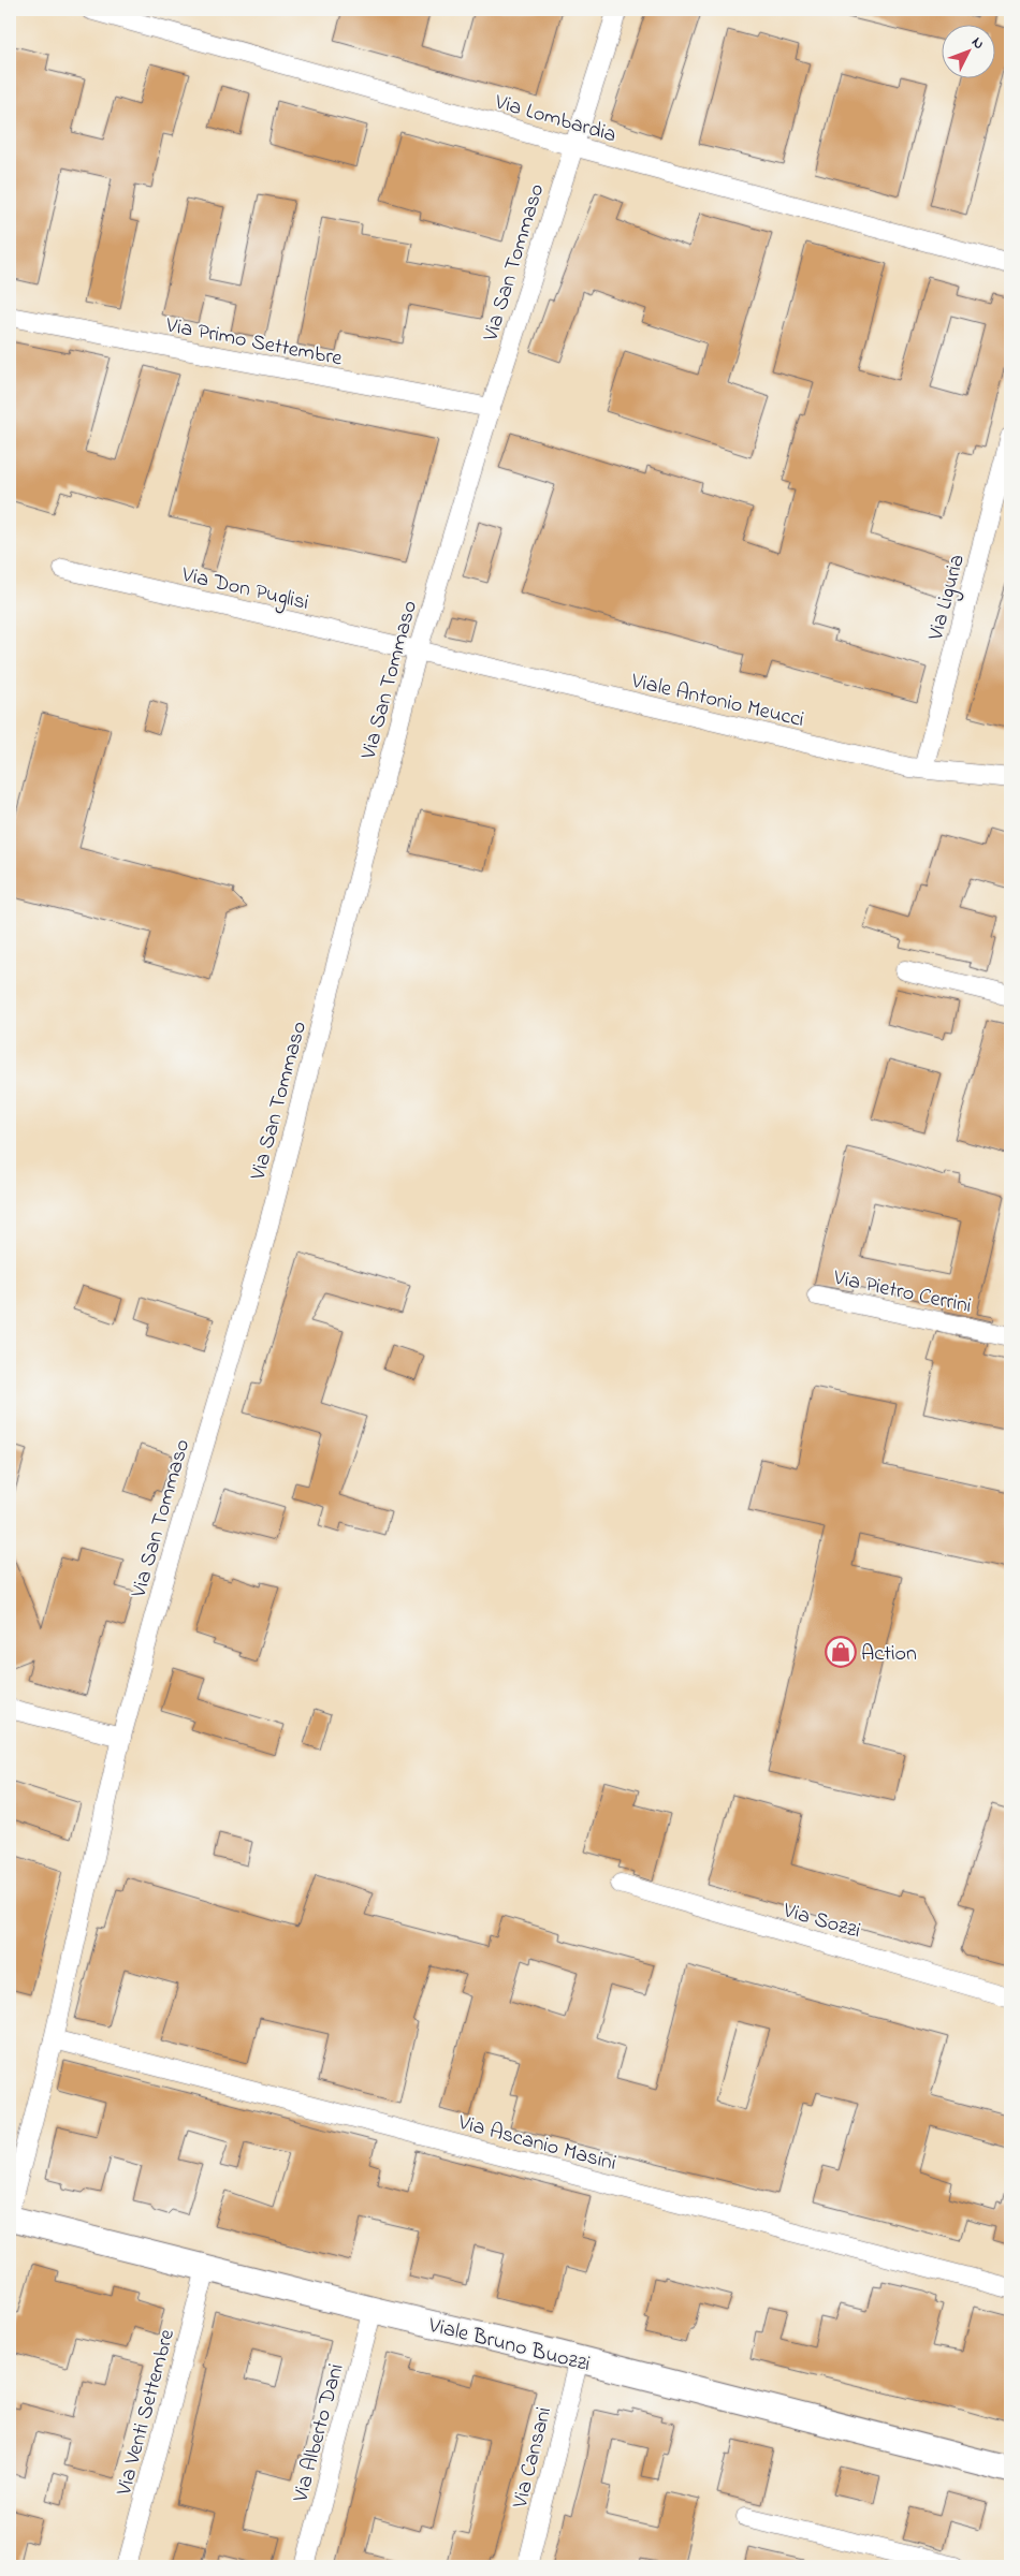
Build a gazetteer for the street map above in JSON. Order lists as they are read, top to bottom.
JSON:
{
  "streets": {
    "main road": ["Viale Bruno Buozzi"],
    "street": [
      "Via Lombardia",
      "Via San Tommaso",
      "Via Primo Settembre",
      "Via Don Puglisi",
      "Via Liguria",
      "Viale Antonio Meucci",
      "Via Pietro Cerrini",
      "Via Sozzi",
      "Via Ascanio Masini",
      "Via Venti Settembre",
      "Via Alberto Dani",
      "Via Cansani"
    ]
  },
  "crossings": [
    ["Via Lombardia", "Via San Tommaso"],
    ["Via San Tommaso", "Via Primo Settembre"],
    ["Via San Tommaso", "Via Don Puglisi"],
    ["Via San Tommaso", "Viale Antonio Meucci"],
    ["Via San Tommaso", "Via Ascanio Masini"],
    ["Via Don Puglisi", "Viale Antonio Meucci"],
    ["Via Liguria", "Viale Antonio Meucci"],
    ["Viale Bruno Buozzi", "Via Venti Settembre"],
    ["Viale Bruno Buozzi", "Via Alberto Dani"],
    ["Viale Bruno Buozzi", "Via Cansani"]
  ],
  "places": {
    "shop": ["Action"]
  },
  "north": "top right"
}
